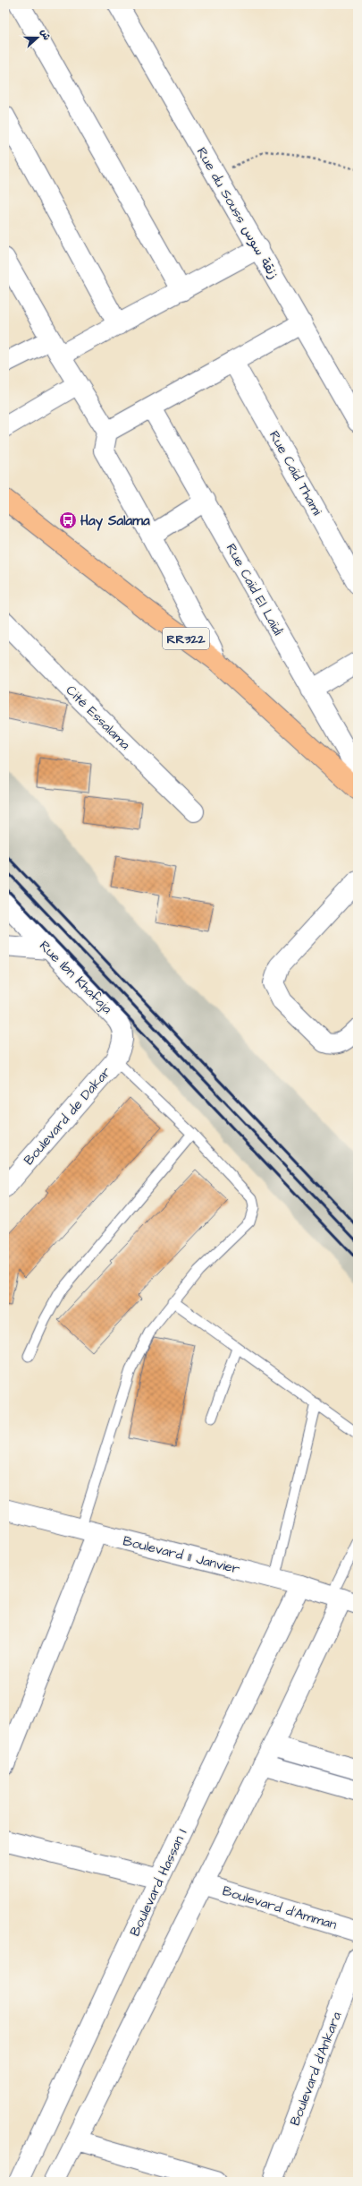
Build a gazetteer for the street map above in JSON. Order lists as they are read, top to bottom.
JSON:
{
  "streets": {
    "main road": ["RR322"],
    "street": [
      "Rue du Souss زنقة سوس",
      "Rue Caïd Thami",
      "Rue Caïd El Laïdi",
      "Cité Essalama",
      "Rue Ibn Khafaja",
      "Boulevard de Dakar",
      "Boulevard 11 Janvier",
      "Boulevard Hassan I",
      "Boulevard d'Amman",
      "Boulevard d'Ankara"
    ]
  },
  "crossings": [
    ["Rue Ibn Khafaja", "Boulevard de Dakar"],
    ["Boulevard 11 Janvier", "Boulevard Hassan I"]
  ],
  "places": {
    "bus stop": ["Hay Salama"]
  },
  "north": "right"
}
